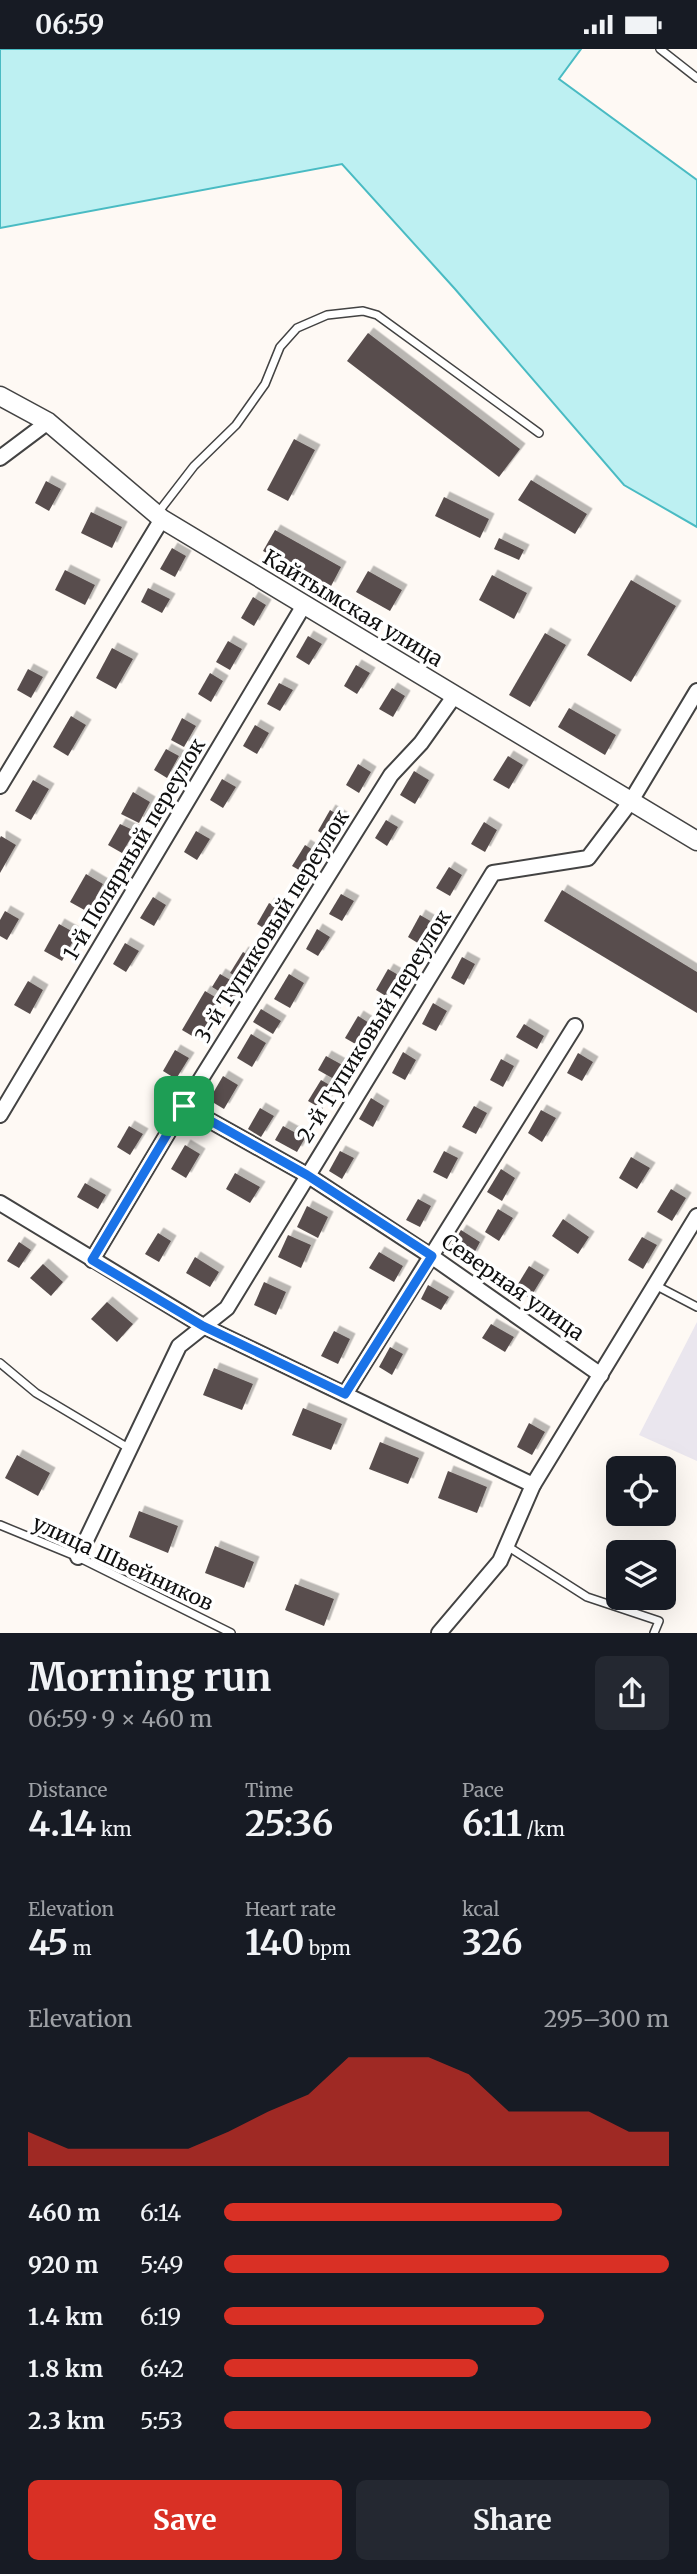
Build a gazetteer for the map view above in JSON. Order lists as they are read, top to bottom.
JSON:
{
  "streets": {
    "street": [
      "Кайтымская улица",
      "1-й Полярный переулок",
      "3-й Тупиковый переулок",
      "2-й Тупиковый переулок",
      "Северная улица"
    ],
    "lane": ["улица Швейников"]
  },
  "crossings": [
    ["Кайтымская улица", "1-й Полярный переулок"],
    ["Кайтымская улица", "3-й Тупиковый переулок"],
    ["Кайтымская улица", "2-й Тупиковый переулок"],
    ["3-й Тупиковый переулок", "Северная улица"],
    ["2-й Тупиковый переулок", "Северная улица"],
    ["2-й Тупиковый переулок", "улица Швейников"]
  ],
  "page": {
    "status": "06:59",
    "heading": ["Morning run", "06:59 · 9 × 460 m"],
    "stats": [
      ["Distance", "4.14 km"],
      ["Time", "25:36"],
      ["Pace", "6:11 /km"],
      ["Elevation", "45 m"],
      ["Heart rate", "140 bpm"],
      ["kcal", "326"]
    ],
    "chart": ["Elevation", "295–300 m"],
    "list": [
      {
        "name": "460 m",
        "note": "6:14"
      },
      {
        "name": "920 m",
        "note": "5:49"
      },
      {
        "name": "1.4 km",
        "note": "6:19"
      },
      {
        "name": "1.8 km",
        "note": "6:42"
      },
      {
        "name": "2.3 km",
        "note": "5:53"
      }
    ],
    "buttons": ["Save", "Share"]
  }
}
